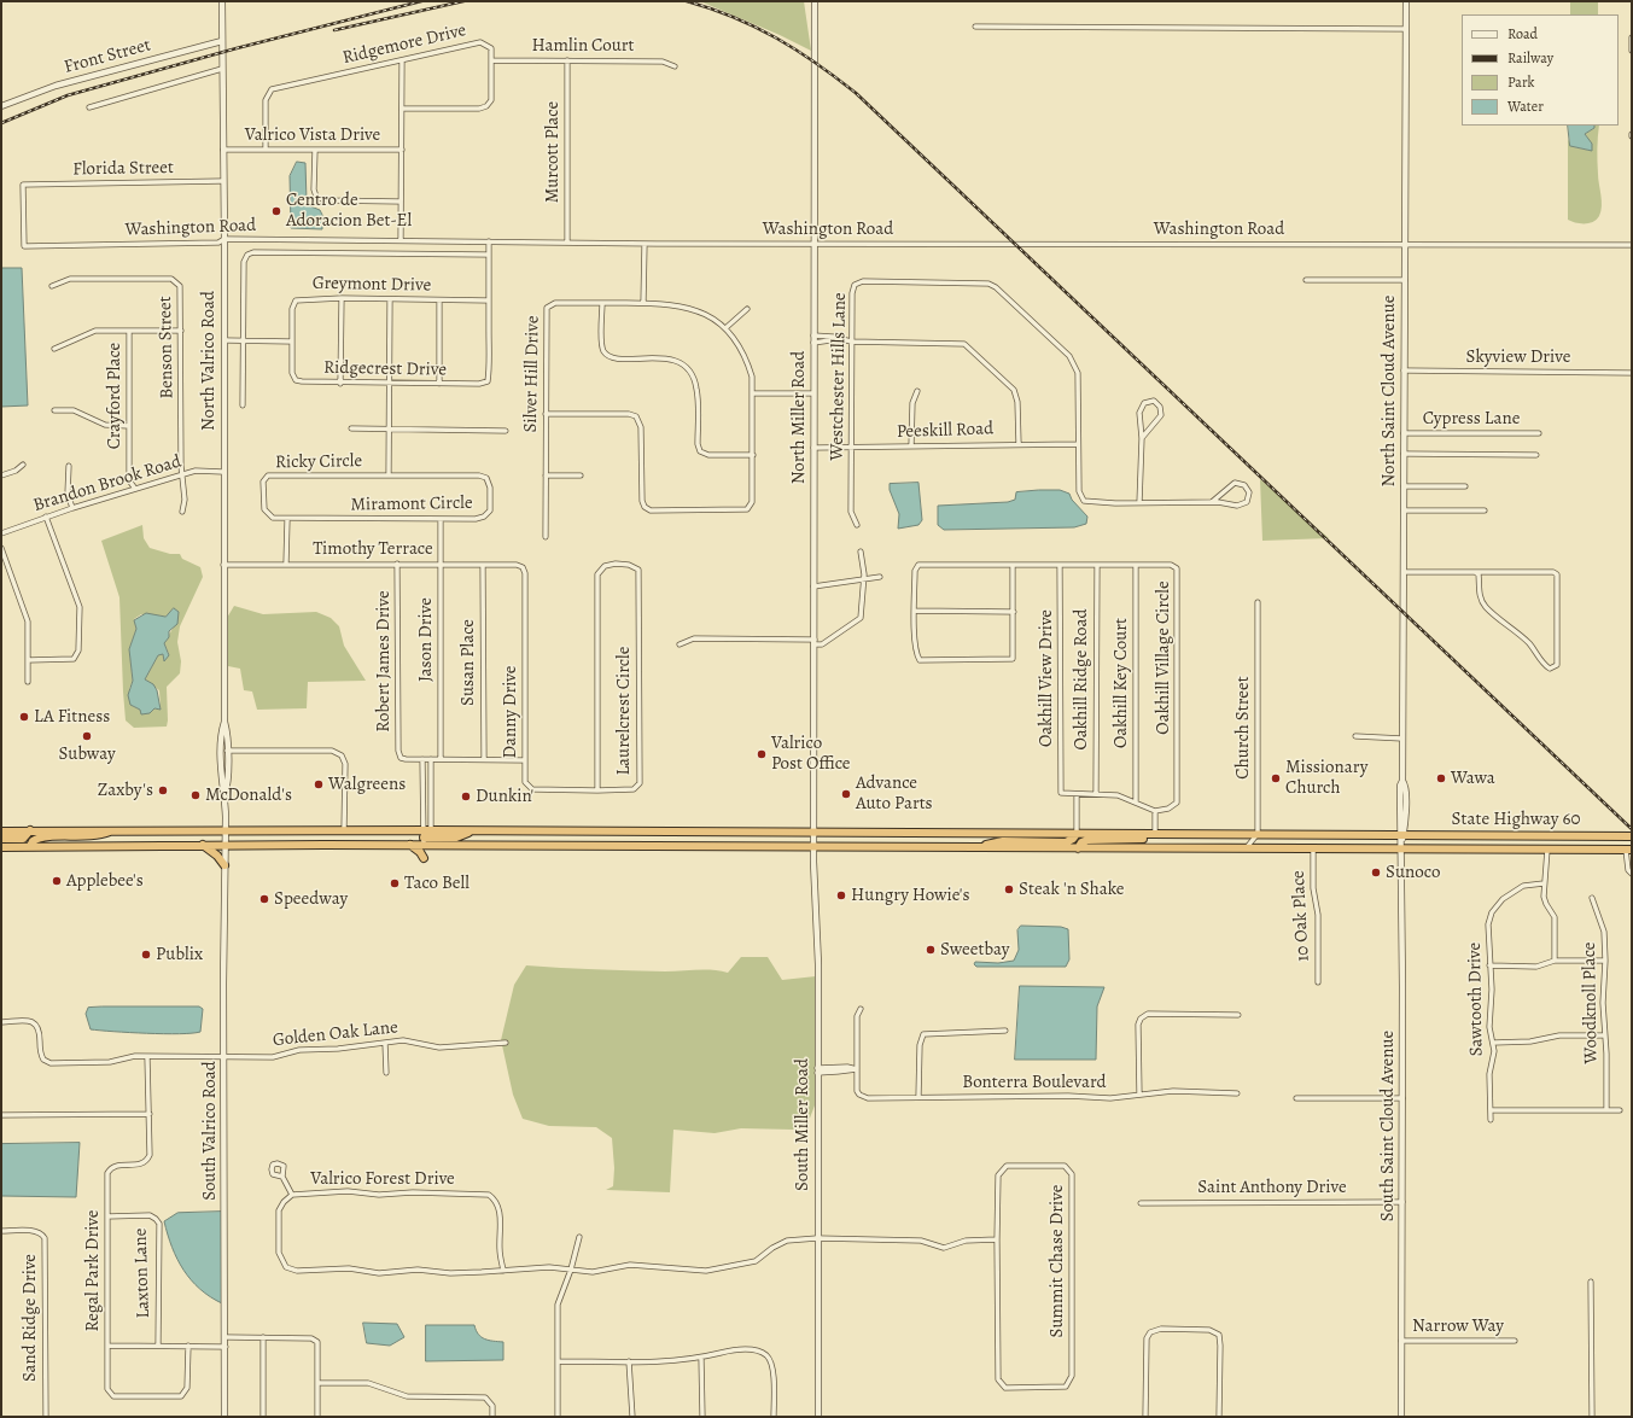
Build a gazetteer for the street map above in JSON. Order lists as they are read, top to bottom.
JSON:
{
  "streets": {
    "highway": ["State Highway 60"],
    "street": [
      "Ridgemore Drive",
      "Hamlin Court",
      "Front Street",
      "Valrico Vista Drive",
      "Murcott Place",
      "Florida Street",
      "Washington Road",
      "Greymont Drive",
      "Benson Street",
      "Skyview Drive",
      "North Valrico Road",
      "Ridgecrest Drive",
      "Silver Hill Drive",
      "Westchester Hills Lane",
      "North Saint Cloud Avenue",
      "Crayford Place",
      "North Miller Road",
      "Cypress Lane",
      "Peeskill Road",
      "Ricky Circle",
      "Brandon Brook Road",
      "Miramont Circle",
      "Timothy Terrace",
      "Jason Drive",
      "Oakhill Village Circle",
      "Robert James Drive",
      "Susan Place",
      "Oakhill View Drive",
      "Oakhill Ridge Road",
      "Oakhill Key Court",
      "Laurelcrest Circle",
      "Danny Drive",
      "Church Street",
      "10 Oak Place",
      "Sawtooth Drive",
      "Woodknoll Place",
      "Golden Oak Lane",
      "Bonterra Boulevard",
      "South Miller Road",
      "South Saint Cloud Avenue",
      "South Valrico Road",
      "Valrico Forest Drive",
      "Saint Anthony Drive",
      "Summit Chase Drive",
      "Regal Park Drive",
      "Laxton Lane",
      "Sand Ridge Drive",
      "Narrow Way"
    ]
  },
  "crossings": [
    ["Ridgemore Drive", "Hamlin Court"],
    ["Ridgemore Drive", "Valrico Vista Drive"],
    ["Hamlin Court", "Murcott Place"],
    ["Front Street", "North Valrico Road"],
    ["Valrico Vista Drive", "North Valrico Road"],
    ["Murcott Place", "Washington Road"],
    ["Florida Street", "Washington Road"],
    ["Florida Street", "North Valrico Road"],
    ["Washington Road", "North Valrico Road"],
    ["Washington Road", "North Saint Cloud Avenue"],
    ["Washington Road", "North Miller Road"],
    ["Greymont Drive", "Ridgecrest Drive"],
    ["Benson Street", "Brandon Brook Road"],
    ["Skyview Drive", "North Saint Cloud Avenue"],
    ["North Valrico Road", "Brandon Brook Road"],
    ["North Valrico Road", "Timothy Terrace"],
    ["North Valrico Road", "South Valrico Road"],
    ["Westchester Hills Lane", "Peeskill Road"],
    ["North Saint Cloud Avenue", "Cypress Lane"],
    ["North Saint Cloud Avenue", "State Highway 60"],
    ["North Saint Cloud Avenue", "South Saint Cloud Avenue"],
    ["Crayford Place", "Brandon Brook Road"],
    ["North Miller Road", "Peeskill Road"],
    ["North Miller Road", "South Miller Road"],
    ["Ricky Circle", "Miramont Circle"],
    ["Miramont Circle", "Jason Drive"],
    ["Timothy Terrace", "Jason Drive"],
    ["Timothy Terrace", "Robert James Drive"],
    ["Timothy Terrace", "Susan Place"],
    ["Timothy Terrace", "Danny Drive"],
    ["Oakhill Village Circle", "Oakhill View Drive"],
    ["Oakhill Village Circle", "Oakhill Ridge Road"],
    ["Oakhill Village Circle", "Oakhill Key Court"],
    ["Laurelcrest Circle", "Danny Drive"],
    ["Church Street", "State Highway 60"],
    ["State Highway 60", "South Saint Cloud Avenue"],
    ["Golden Oak Lane", "South Valrico Road"],
    ["Golden Oak Lane", "Regal Park Drive"],
    ["South Miller Road", "Valrico Forest Drive"],
    ["South Saint Cloud Avenue", "Saint Anthony Drive"],
    ["South Saint Cloud Avenue", "Narrow Way"],
    ["Valrico Forest Drive", "Summit Chase Drive"],
    ["Regal Park Drive", "Laxton Lane"]
  ],
  "places": [
    "Centro de Adoracion Bet-El",
    "LA Fitness",
    "Subway",
    "Valrico Post Office",
    "Missionary Church",
    "Wawa",
    "Walgreens",
    "Zaxby's",
    "Advance Auto Parts",
    "McDonald's",
    "Dunkin'",
    "Sunoco",
    "Applebee's",
    "Taco Bell",
    "Steak 'n Shake",
    "Hungry Howie's",
    "Speedway",
    "Sweetbay",
    "Publix"
  ],
  "legend": [
    "Road",
    "Railway",
    "Park",
    "Water"
  ]
}
